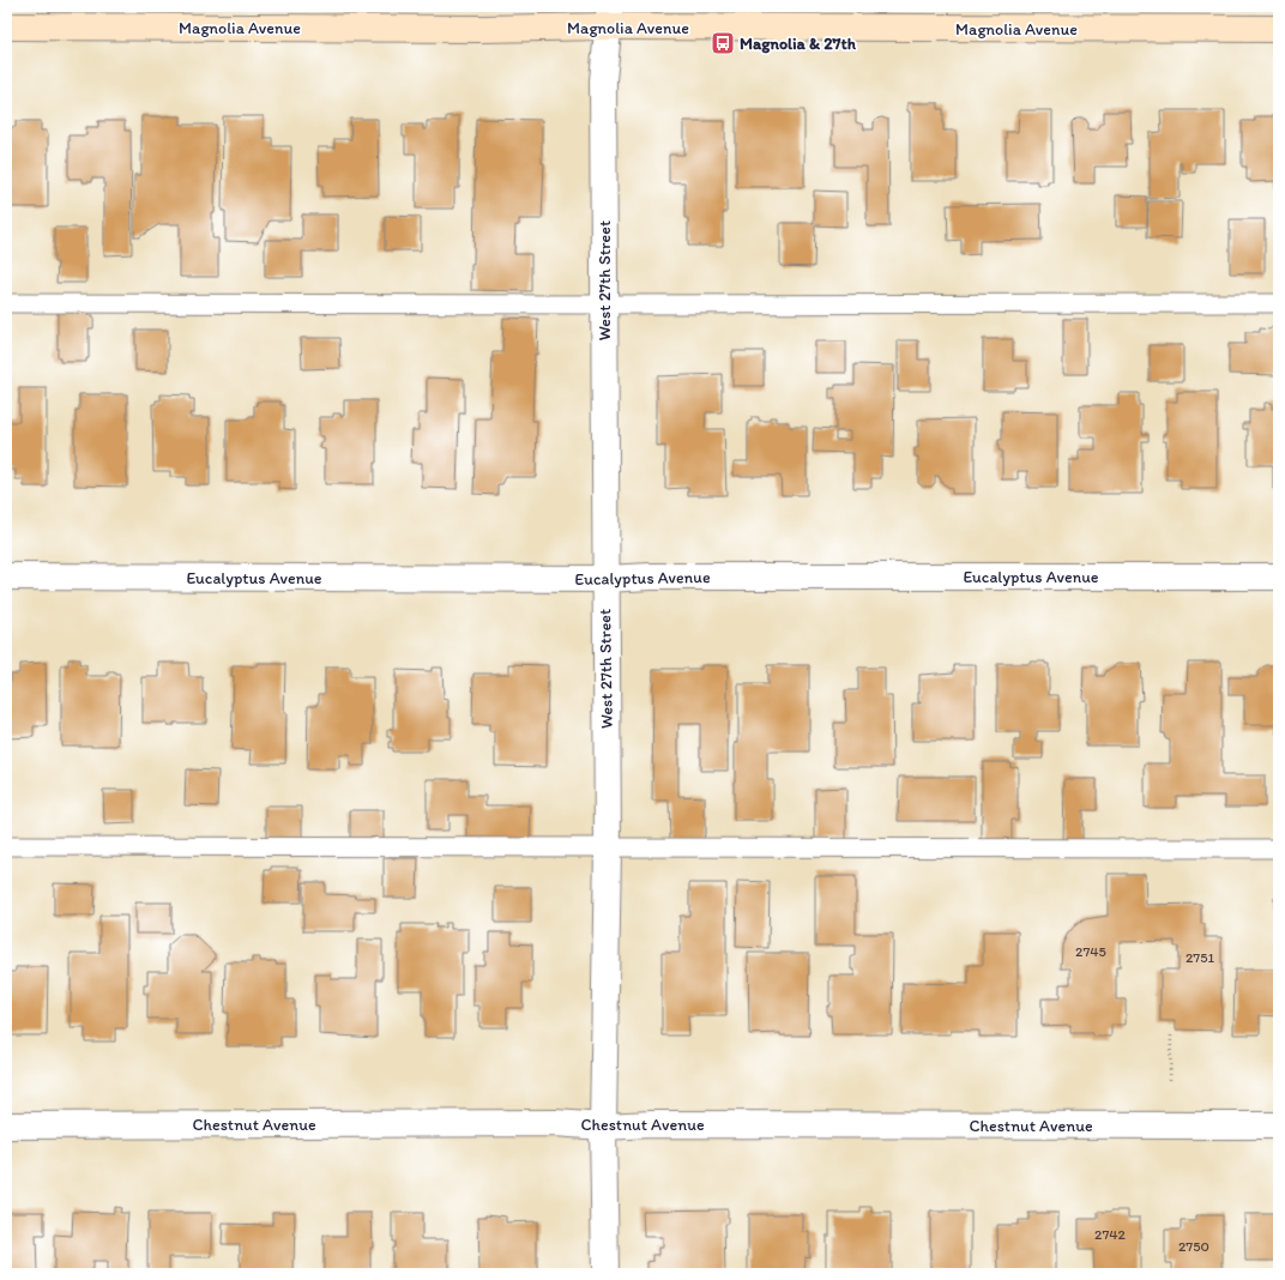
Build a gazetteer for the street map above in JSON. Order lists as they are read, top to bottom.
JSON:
{
  "streets": {
    "street": [
      "Magnolia Avenue",
      "West 27th Street",
      "Eucalyptus Avenue",
      "Chestnut Avenue"
    ]
  },
  "crossings": [
    ["Magnolia Avenue", "West 27th Street"],
    ["West 27th Street", "Eucalyptus Avenue"],
    ["West 27th Street", "Chestnut Avenue"]
  ],
  "places": {
    "bus stop": ["Magnolia & 27th"]
  },
  "house_numbers": [
    "2745",
    "2751",
    "2742",
    "2750"
  ]
}
